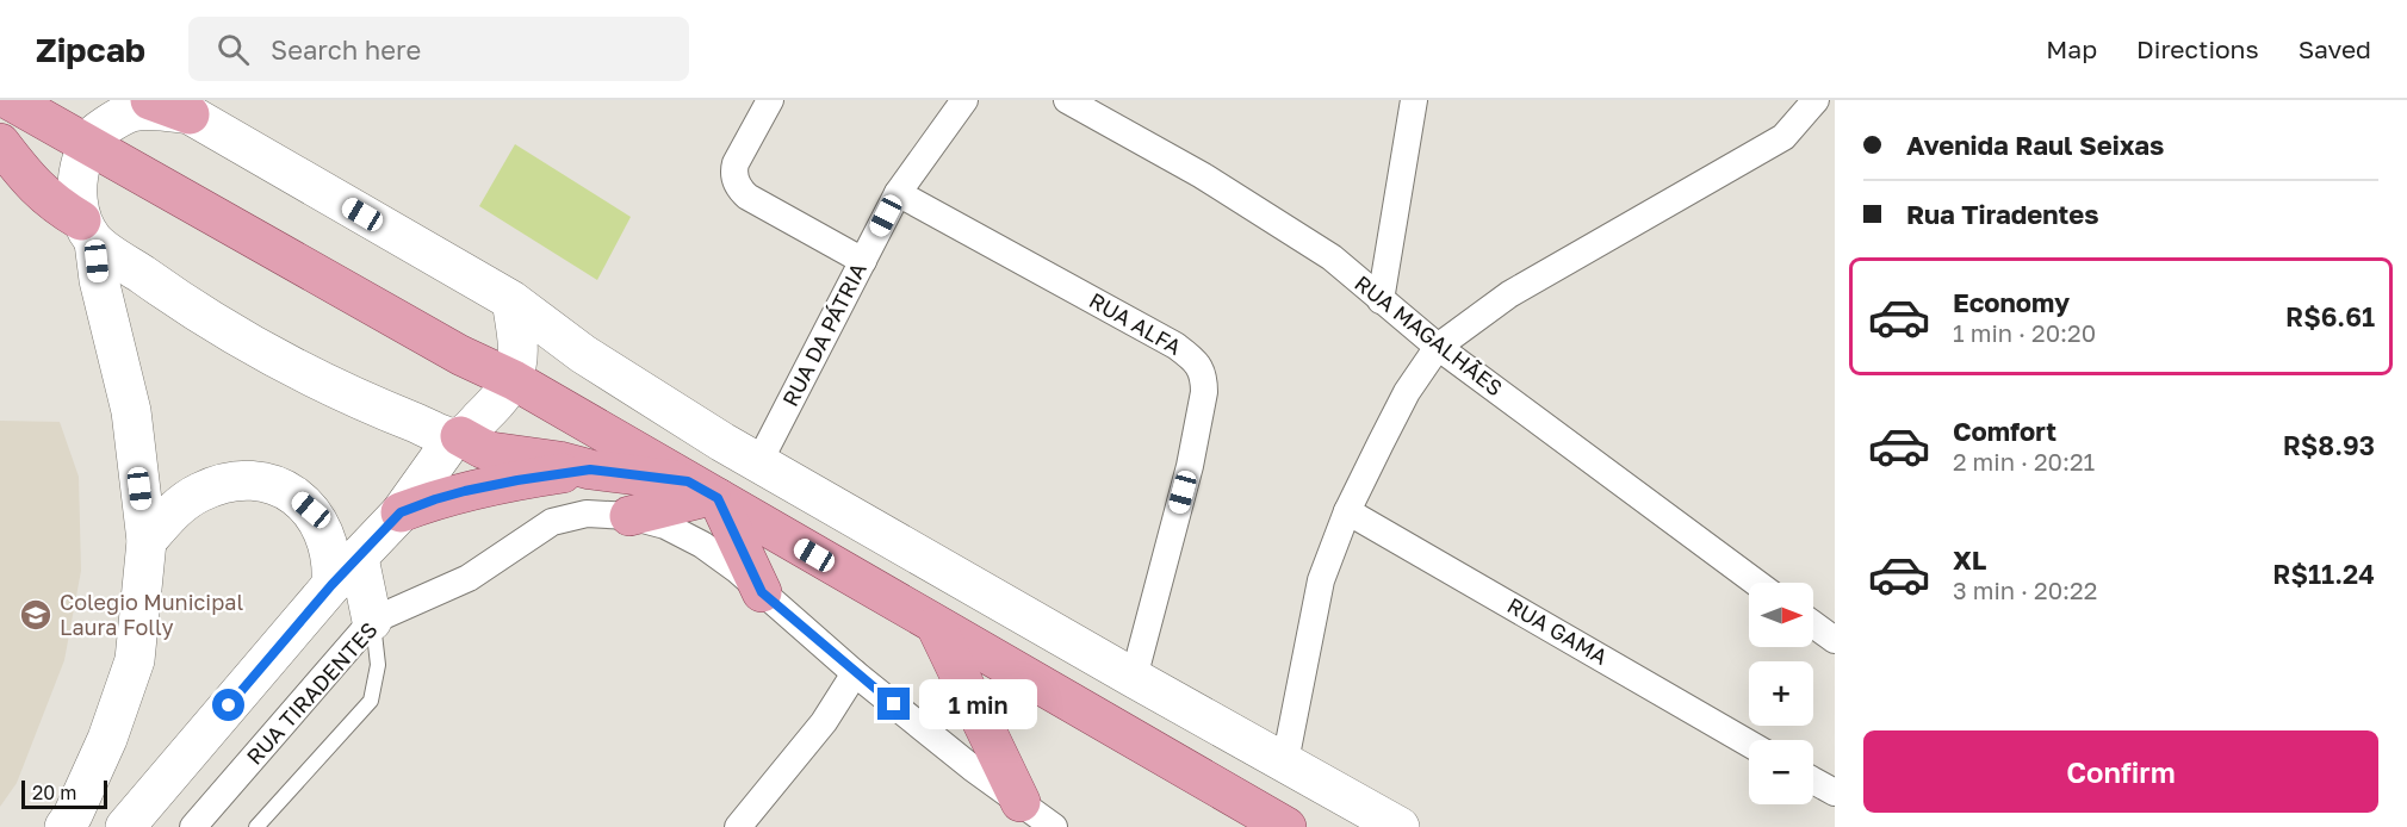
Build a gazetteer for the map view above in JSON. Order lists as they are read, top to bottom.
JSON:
{
  "streets": {
    "street": [
      "RUA ALFA",
      "RUA DA PÁTRIA",
      "RUA MAGALHÃES",
      "RUA GAMA",
      "RUA TIRADENTES"
    ]
  },
  "crossings": [
    ["RUA ALFA", "RUA DA PÁTRIA"]
  ],
  "places": {
    "school or university": ["Colegio Municipal Laura Folly"]
  },
  "scale_bar": "20 m",
  "north": "right",
  "page": {
    "header": "Zipcab",
    "search": "Search here",
    "nav": ["Map", "Directions", "Saved"],
    "banner": ["Avenida Raul Seixas", "Rua Tiradentes"],
    "list": [
      {
        "name": "Economy",
        "note": "1 min · 20:20",
        "value": "R$6.61"
      },
      {
        "name": "Comfort",
        "note": "2 min · 20:21",
        "value": "R$8.93"
      },
      {
        "name": "XL",
        "note": "3 min · 20:22",
        "value": "R$11.24"
      }
    ],
    "map_buttons": ["+", "−"],
    "bubble": "1 min",
    "buttons": "Confirm",
    "scale": "20 m"
  }
}
